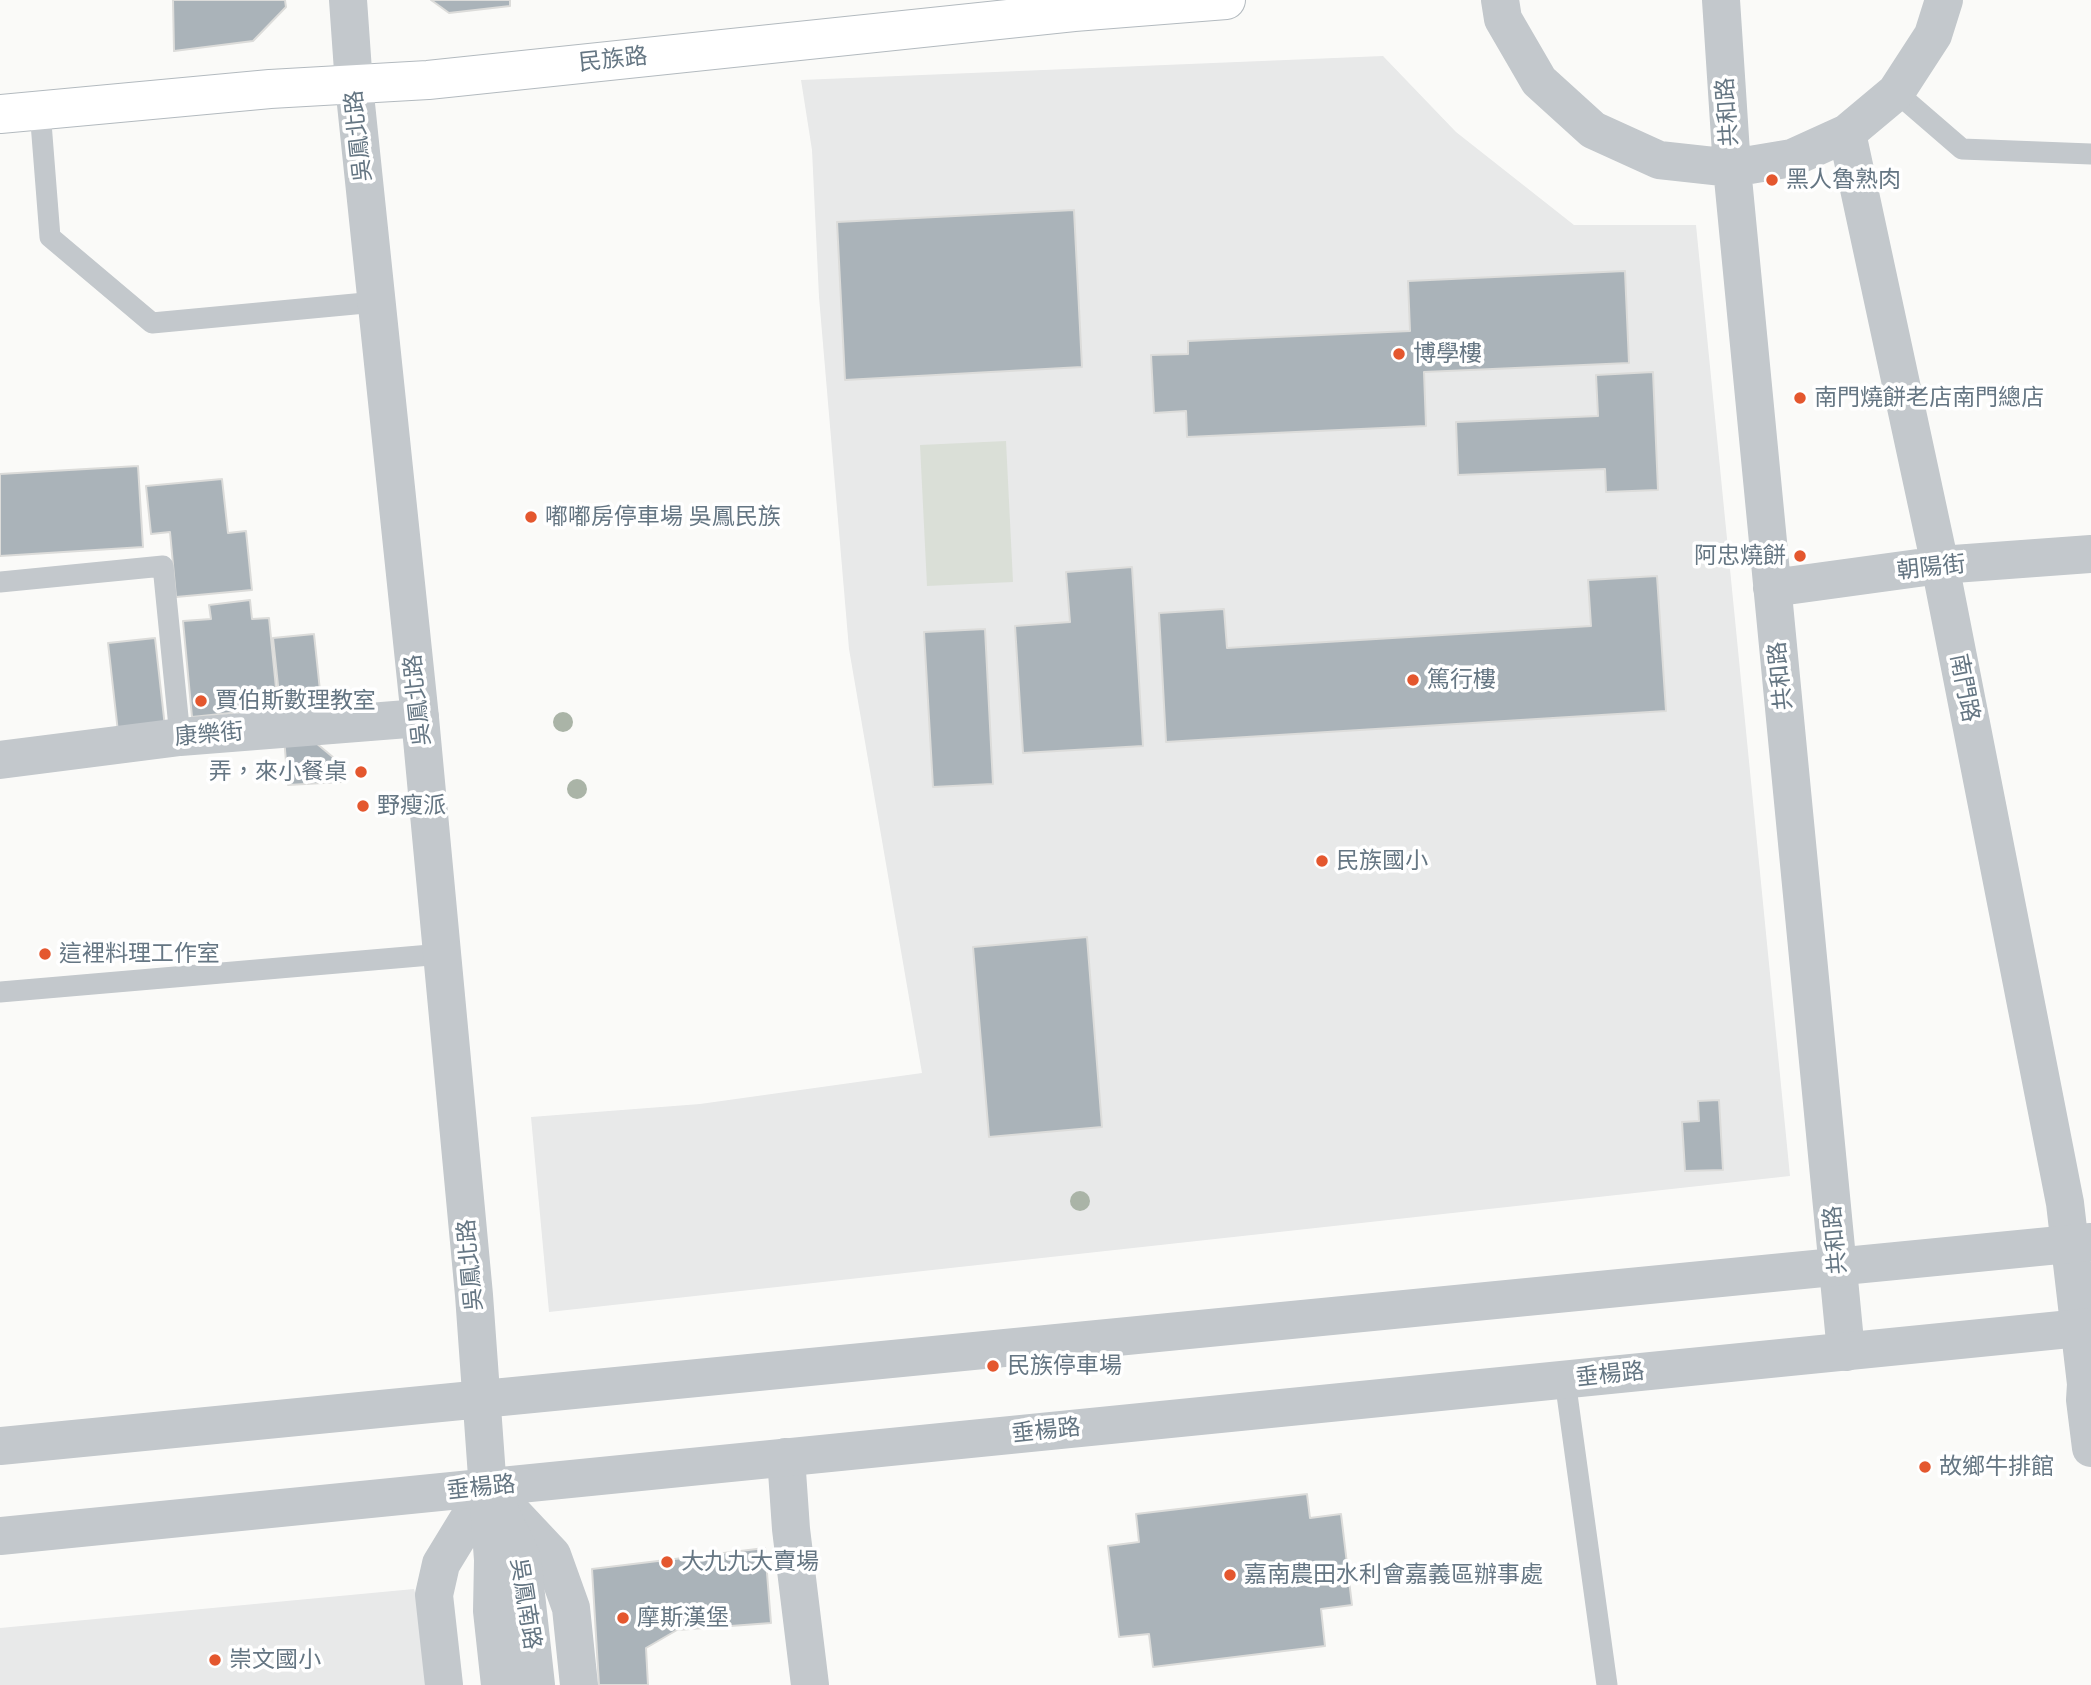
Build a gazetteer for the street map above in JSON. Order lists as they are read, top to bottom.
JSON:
{
  "streets": {
    "main road": ["民族路"],
    "street": [
      "共和路",
      "吳鳳北路",
      "朝陽街",
      "南門路",
      "康樂街",
      "垂楊路",
      "吳鳳南路"
    ]
  },
  "crossings": [
    ["民族路", "吳鳳北路"],
    ["共和路", "朝陽街"],
    ["共和路", "垂楊路"],
    ["吳鳳北路", "康樂街"],
    ["吳鳳北路", "垂楊路"],
    ["吳鳳北路", "吳鳳南路"],
    ["朝陽街", "南門路"],
    ["南門路", "垂楊路"],
    ["垂楊路", "吳鳳南路"]
  ],
  "places": [
    "黑人魯熟肉",
    "博學樓",
    "南門燒餅老店南門總店",
    "嘟嘟房停車場 吳鳳民族",
    "阿忠燒餅",
    "篤行樓",
    "賈伯斯數理教室",
    "弄，來小餐桌",
    "野瘦派",
    "民族國小",
    "這裡料理工作室",
    "民族停車場",
    "故鄉牛排館",
    "大九九大賣場",
    "嘉南農田水利會嘉義區辦事處",
    "摩斯漢堡",
    "崇文國小"
  ]
}
